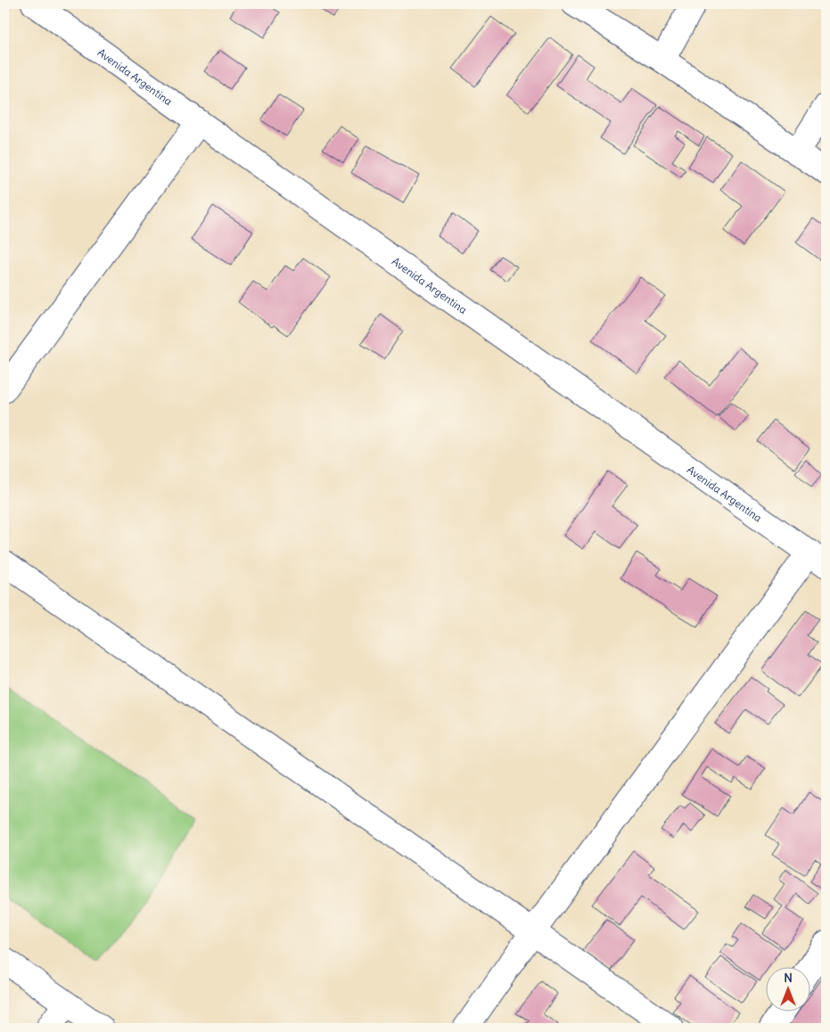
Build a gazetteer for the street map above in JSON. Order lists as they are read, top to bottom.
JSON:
{
  "streets": {
    "street": ["Avenida Argentina"]
  },
  "north": "top"
}
